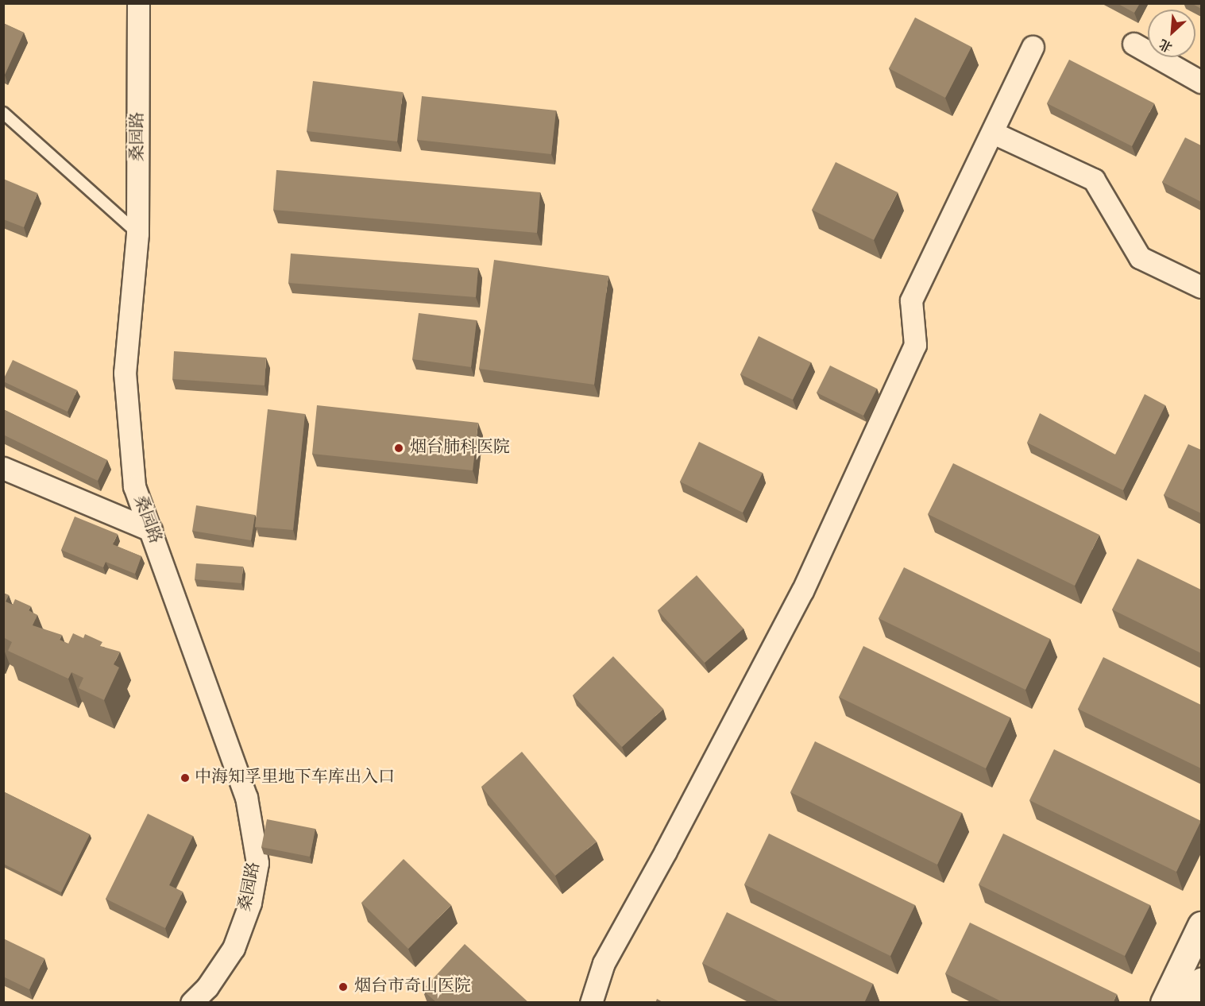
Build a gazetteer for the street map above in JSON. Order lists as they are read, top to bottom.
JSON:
{
  "streets": {
    "street": ["桑园路"]
  },
  "places": ["烟台肺科医院", "中海知孚里地下车库出入口", "烟台市奇山医院"],
  "north": "bottom left"
}
